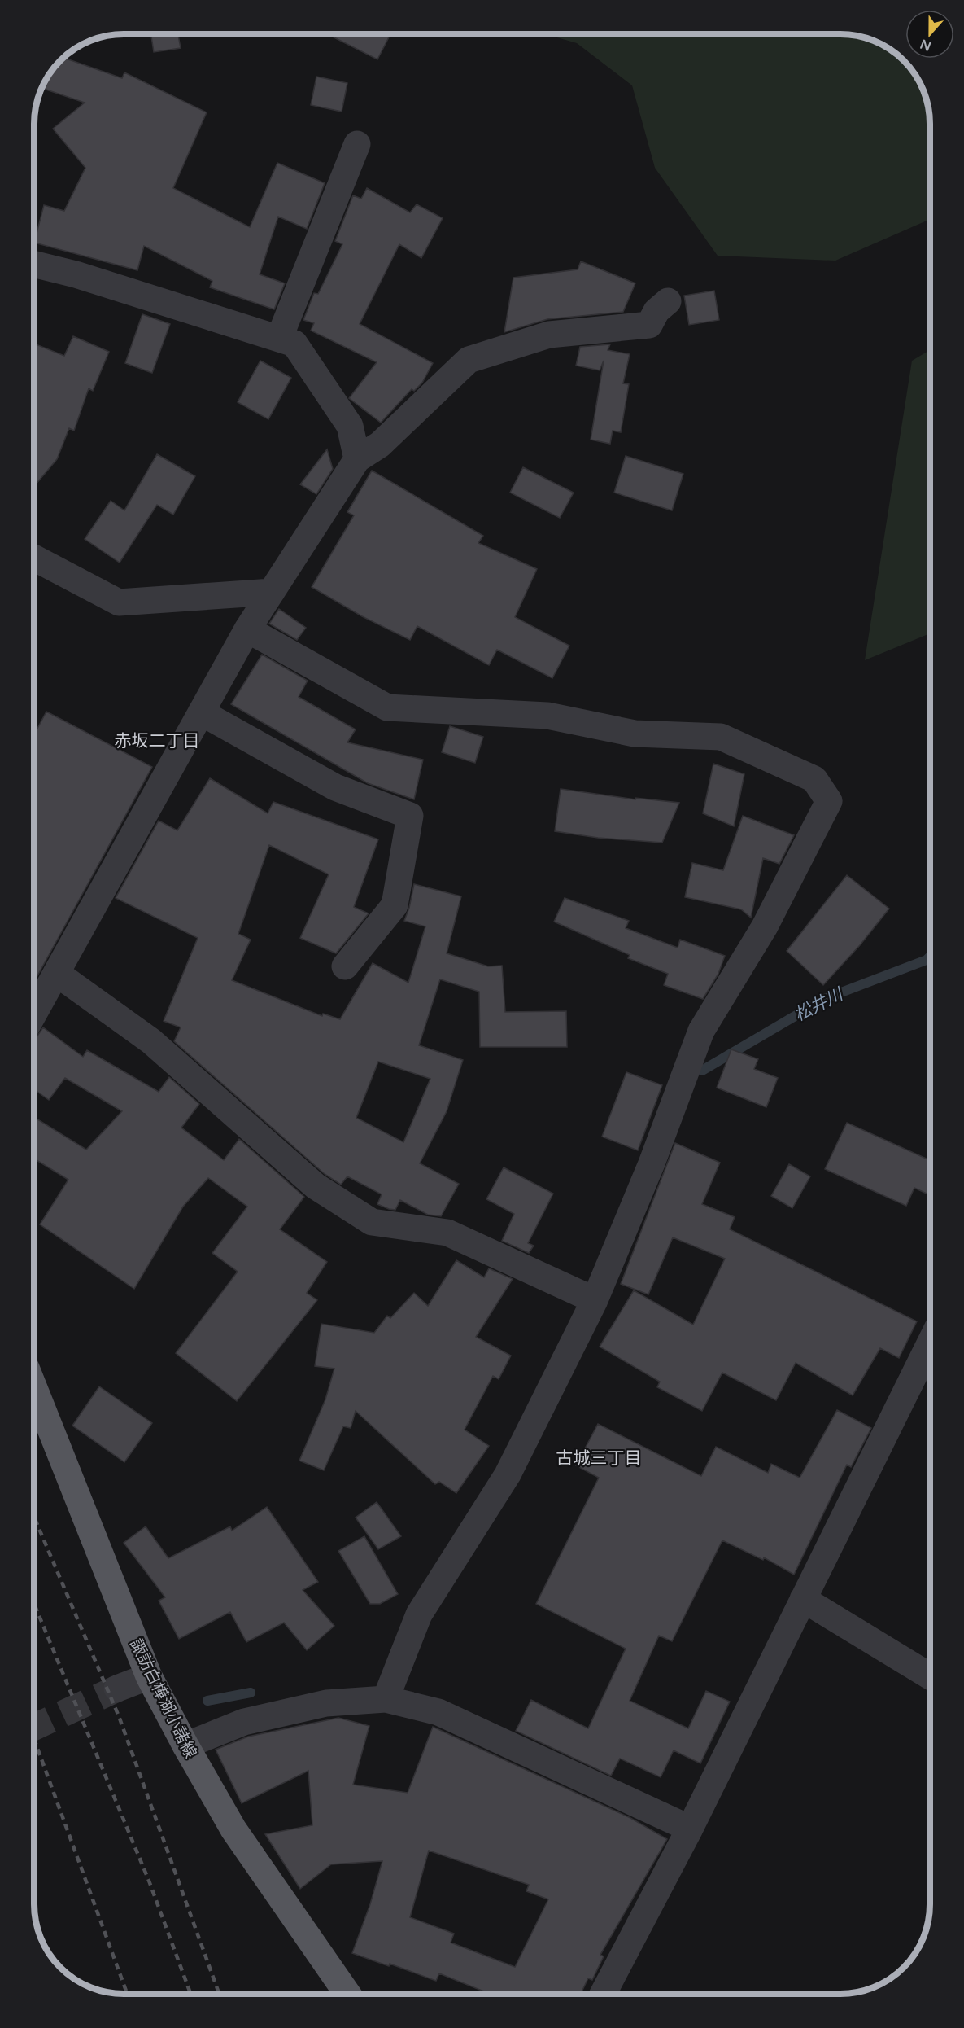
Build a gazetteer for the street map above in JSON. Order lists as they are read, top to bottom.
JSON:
{
  "streets": {
    "main road": ["諏訪白樺湖小諸線"]
  },
  "districts": ["赤坂二丁目", "古城三丁目"],
  "water": ["松井川"],
  "north": "bottom"
}
